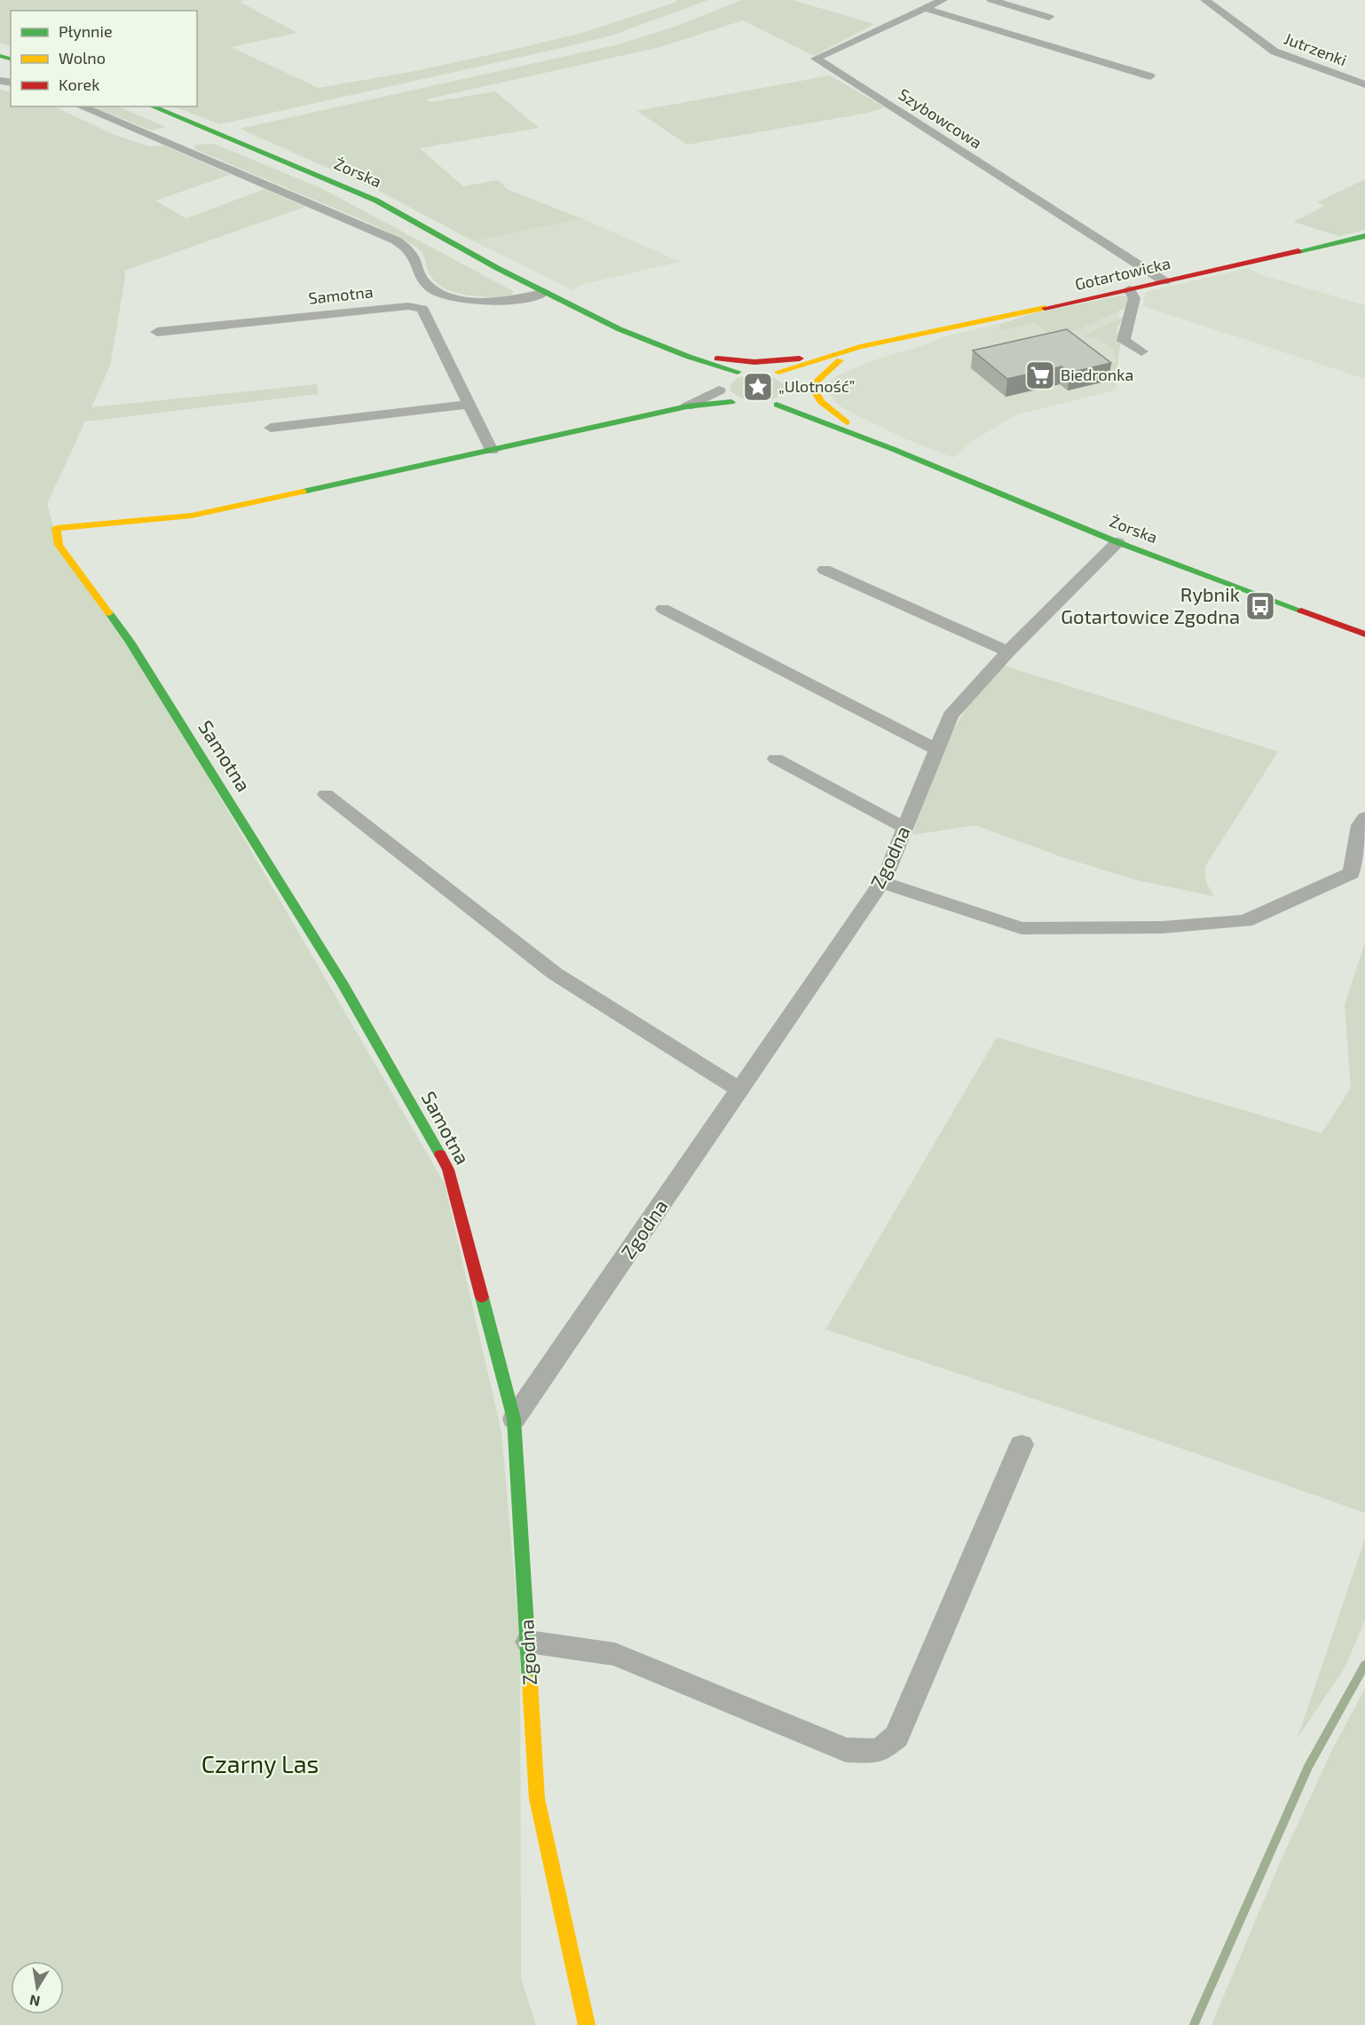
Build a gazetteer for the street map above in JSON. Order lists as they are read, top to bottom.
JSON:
{
  "streets": {
    "street": [
      "Jutrzenki",
      "Szybowcowa",
      "Żorska",
      "Gotartowicka",
      "Samotna",
      "Zgodna"
    ]
  },
  "crossings": [
    ["Szybowcowa", "Gotartowicka"],
    ["Żorska", "Samotna"],
    ["Żorska", "Zgodna"],
    ["Samotna", "Zgodna"]
  ],
  "parks": ["Czarny Las"],
  "places": {
    "supermarket": ["Biedronka"],
    "place": ["„Ulotność”"],
    "bus stop": ["Rybnik Gotartowice Zgodna"]
  },
  "legend": ["Płynnie", "Wolno", "Korek"],
  "north": "bottom"
}
